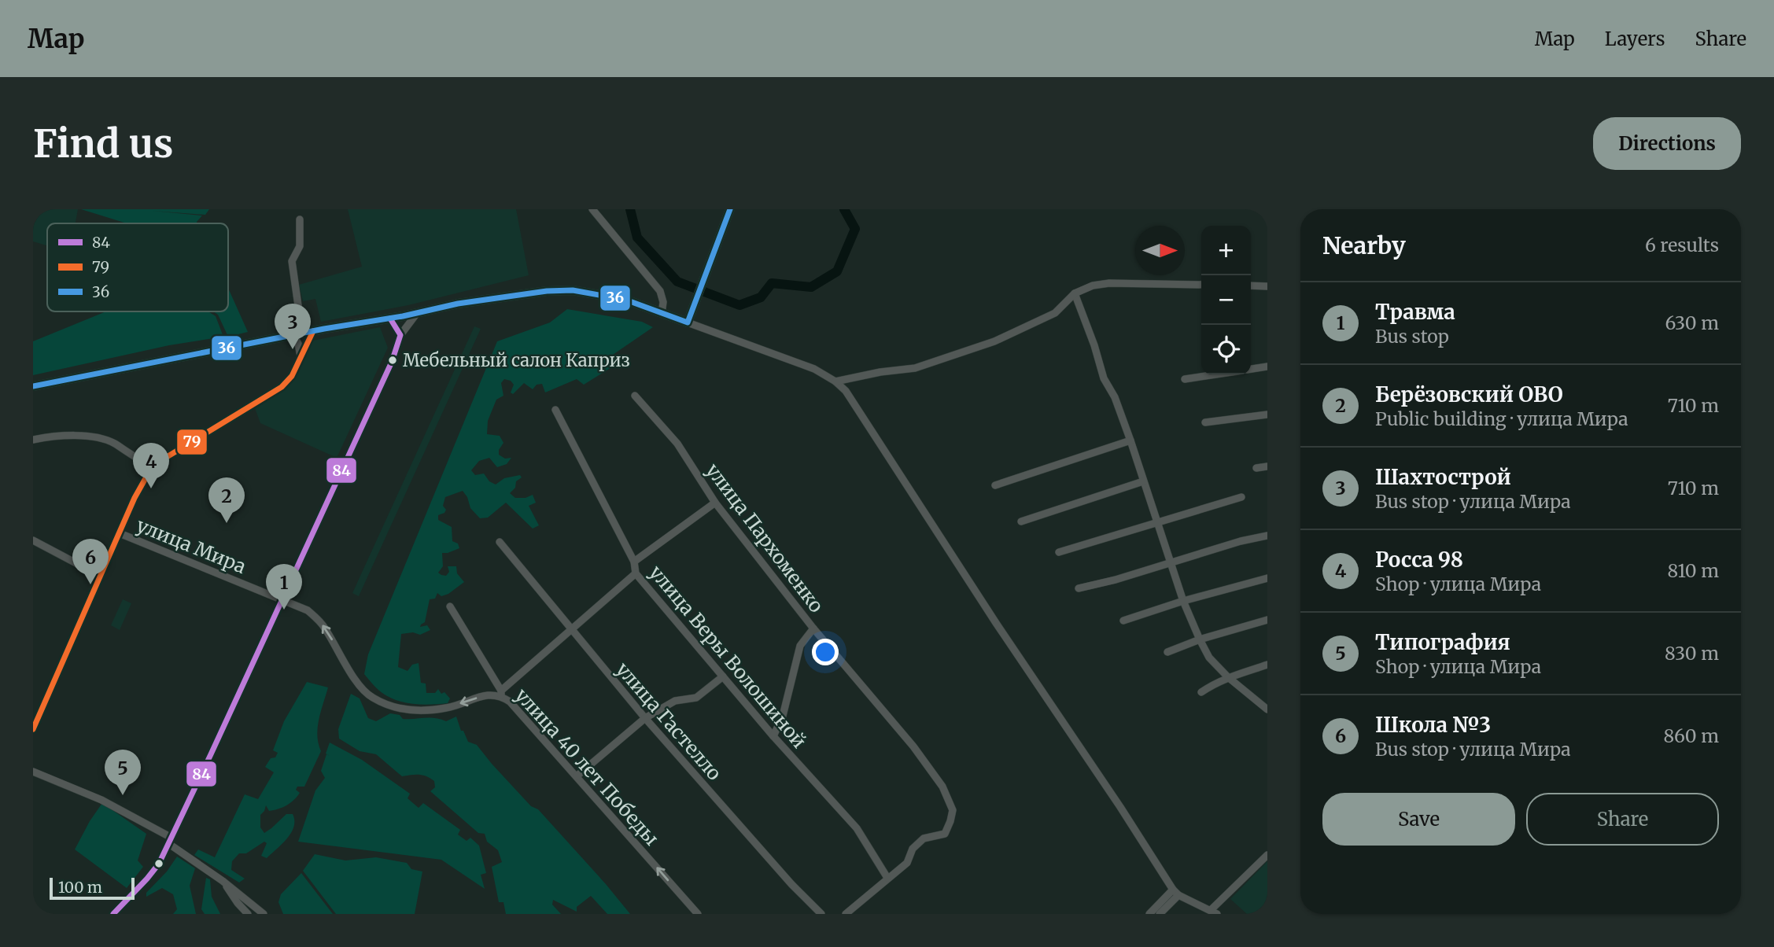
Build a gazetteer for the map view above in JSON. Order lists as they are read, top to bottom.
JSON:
{
  "streets": {
    "street": [
      "улица Пархоменко",
      "улица Мира",
      "улица Веры Волошиной",
      "улица Гастелло",
      "улица 40 лет Победы"
    ]
  },
  "crossings": [
    ["улица Пархоменко", "улица Веры Волошиной"],
    ["улица Мира", "улица 40 лет Победы"]
  ],
  "one_way": ["улица 40 лет Победы"],
  "places": ["Мебельный салон Каприз"],
  "lines": ["transit line 36", "transit line 84", "transit line 79"],
  "legend": ["84", "79", "36"],
  "scale_bar": "100 m",
  "north": "right",
  "page": {
    "header": "Map",
    "nav": ["Map", "Layers", "Share"],
    "buttons": [
      "Directions",
      ["Save", "Share"]
    ],
    "title": "Find us",
    "heading": ["Nearby", "6 results"],
    "map_buttons": ["+", "−"],
    "list": [
      {
        "mark": "1",
        "name": "Травма",
        "note": "Bus stop",
        "value": "630 m"
      },
      {
        "mark": "2",
        "name": "Берёзовский ОВО",
        "note": "Public building · улица Мира",
        "value": "710 m"
      },
      {
        "mark": "3",
        "name": "Шахтострой",
        "note": "Bus stop · улица Мира",
        "value": "710 m"
      },
      {
        "mark": "4",
        "name": "Росса 98",
        "note": "Shop · улица Мира",
        "value": "810 m"
      },
      {
        "mark": "5",
        "name": "Типография",
        "note": "Shop · улица Мира",
        "value": "830 m"
      },
      {
        "mark": "6",
        "name": "Школа №3",
        "note": "Bus stop · улица Мира",
        "value": "860 m"
      }
    ],
    "pins": [
      "3",
      "4",
      "2",
      "6",
      "1",
      "5"
    ],
    "scale": "100 m"
  }
}
